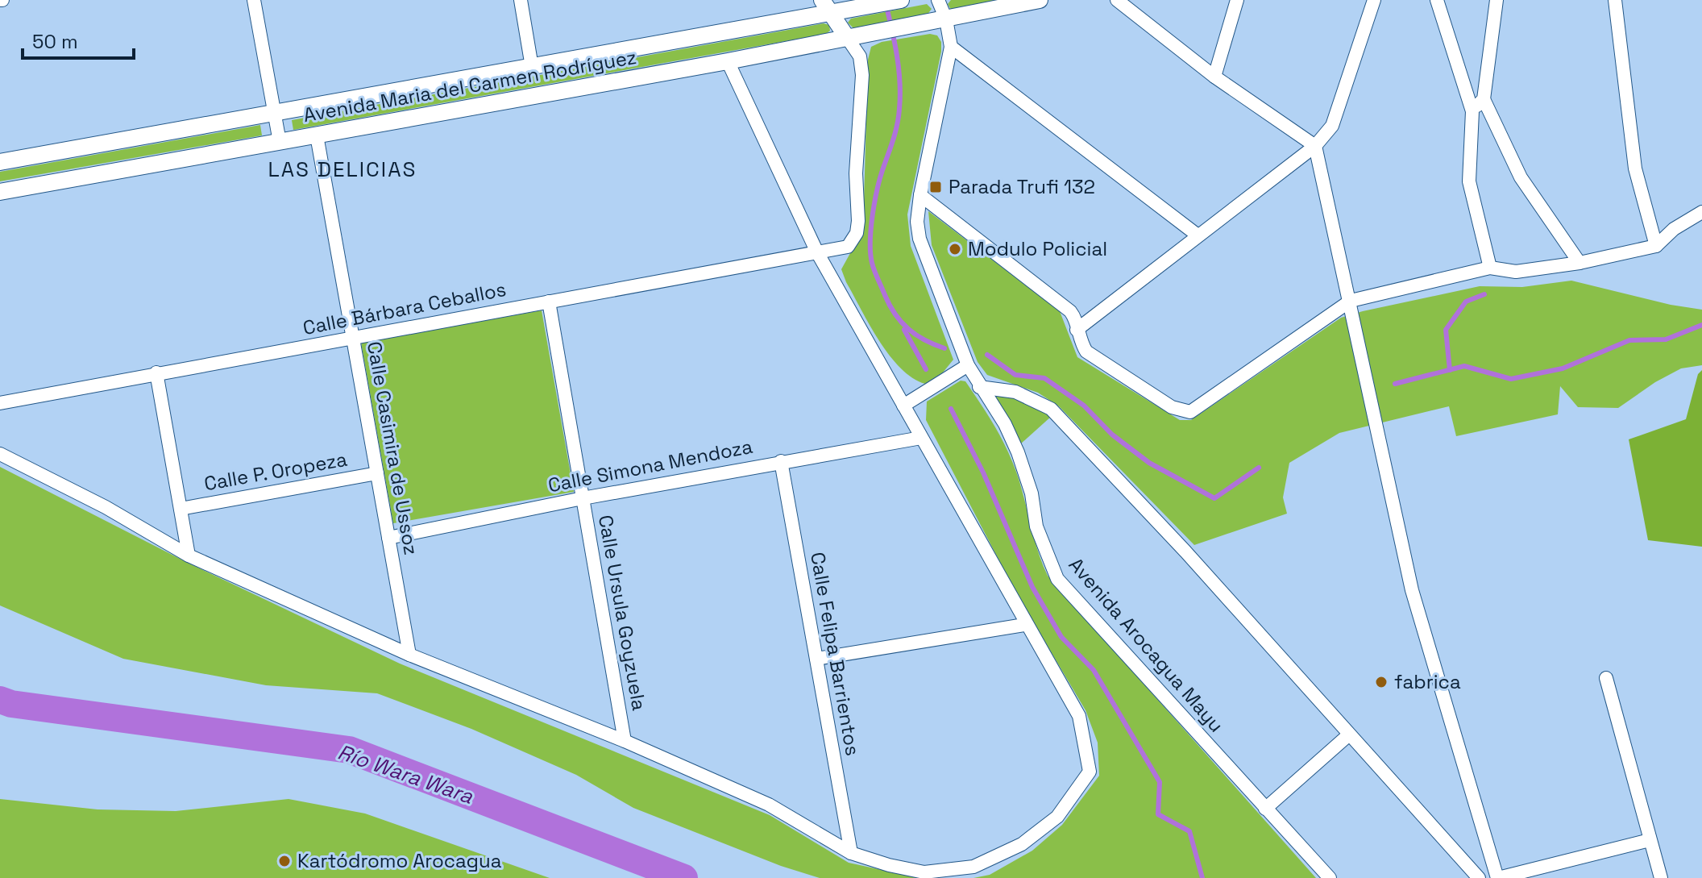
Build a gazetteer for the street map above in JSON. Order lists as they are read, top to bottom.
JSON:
{
  "streets": {
    "street": [
      "Avenida Maria del Carmen Rodríguez",
      "Calle Bárbara Ceballos",
      "Calle Casimira de Ussoz",
      "Calle Simona Mendoza",
      "Calle P. Oropeza",
      "Calle Ursula Goyzuela",
      "Avenida Arocagua Mayu",
      "Calle Felipa Barrientos"
    ]
  },
  "crossings": [
    ["Avenida Maria del Carmen Rodríguez", "Calle Bárbara Ceballos"],
    ["Avenida Maria del Carmen Rodríguez", "Calle Casimira de Ussoz"],
    ["Avenida Maria del Carmen Rodríguez", "Avenida Arocagua Mayu"],
    ["Calle Bárbara Ceballos", "Calle Casimira de Ussoz"],
    ["Calle Bárbara Ceballos", "Calle Ursula Goyzuela"],
    ["Calle Casimira de Ussoz", "Calle Simona Mendoza"],
    ["Calle Casimira de Ussoz", "Calle P. Oropeza"],
    ["Calle Simona Mendoza", "Calle Ursula Goyzuela"],
    ["Calle Simona Mendoza", "Calle Felipa Barrientos"]
  ],
  "districts": ["LAS DELICIAS"],
  "water": ["Río Wara Wara"],
  "places": {
    "transit": ["Parada Trufi 132"],
    "other": ["Modulo Policial", "fabrica", "Kartódromo Arocagua"]
  },
  "scale_bar": "50 m"
}
